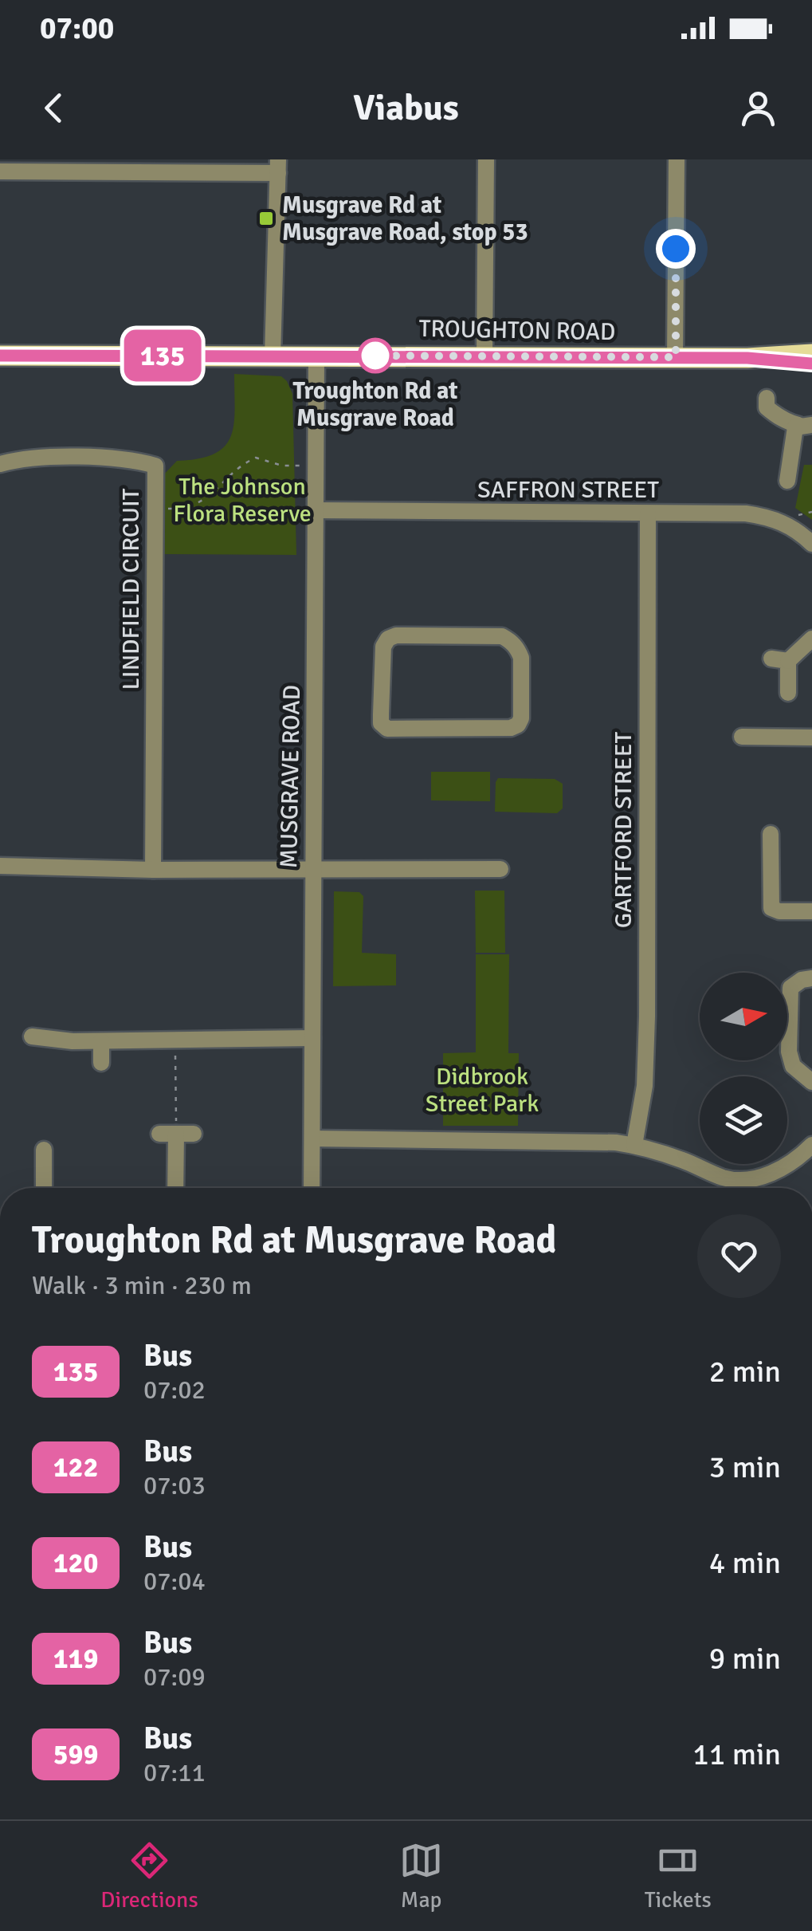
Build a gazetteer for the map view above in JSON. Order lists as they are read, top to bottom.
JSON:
{
  "streets": {
    "main road": ["TROUGHTON ROAD"],
    "street": [
      "SAFFRON STREET",
      "LINDFIELD CIRCUIT",
      "MUSGRAVE ROAD",
      "GARTFORD STREET"
    ]
  },
  "crossings": [
    ["TROUGHTON ROAD", "MUSGRAVE ROAD"],
    ["SAFFRON STREET", "MUSGRAVE ROAD"],
    ["SAFFRON STREET", "GARTFORD STREET"]
  ],
  "parks": ["The Johnson Flora Reserve", "Didbrook Street Park"],
  "places": {
    "transit": ["Musgrave Rd at Musgrave Road, stop 53"],
    "other": ["Troughton Rd at Musgrave Road"]
  },
  "lines": ["bus line 135"],
  "north": "right",
  "page": {
    "status": "07:00",
    "header": "Viabus",
    "on_map": "135",
    "heading": ["Troughton Rd at Musgrave Road", "Walk · 3 min · 230 m"],
    "list": [
      {
        "mark": "135",
        "name": "Bus",
        "note": "07:02",
        "value": "2 min"
      },
      {
        "mark": "122",
        "name": "Bus",
        "note": "07:03",
        "value": "3 min"
      },
      {
        "mark": "120",
        "name": "Bus",
        "note": "07:04",
        "value": "4 min"
      },
      {
        "mark": "119",
        "name": "Bus",
        "note": "07:09",
        "value": "9 min"
      },
      {
        "mark": "599",
        "name": "Bus",
        "note": "07:11",
        "value": "11 min"
      }
    ],
    "tabs": ["Directions", "Map", "Tickets"]
  }
}
